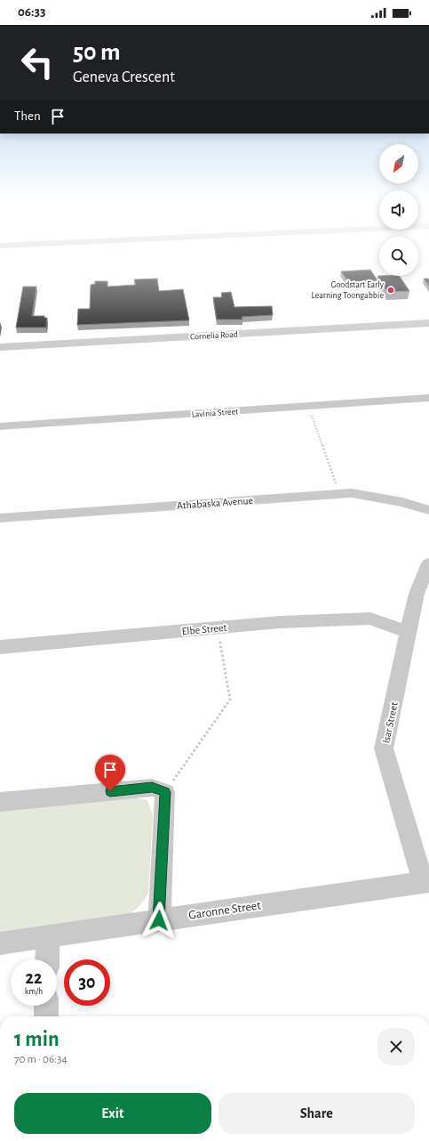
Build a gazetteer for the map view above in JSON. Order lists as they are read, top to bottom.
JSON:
{
  "streets": {
    "street": [
      "Cornelia Road",
      "Lavinia Street",
      "Athabaska Avenue",
      "Elbe Street",
      "Isar Street",
      "Garonne Street"
    ]
  },
  "crossings": [
    ["Elbe Street", "Isar Street"],
    ["Isar Street", "Garonne Street"]
  ],
  "places": ["Goodstart Early Learning Toongabbie"],
  "north": "bottom left",
  "page": {
    "status": "06:33",
    "turn": ["50 m", "Geneva Crescent"],
    "then": "Then",
    "speed": "22 km/h",
    "limit": "30",
    "heading": ["1 min", "70 m · 06:34"],
    "buttons": ["Exit", "Share"]
  }
}
